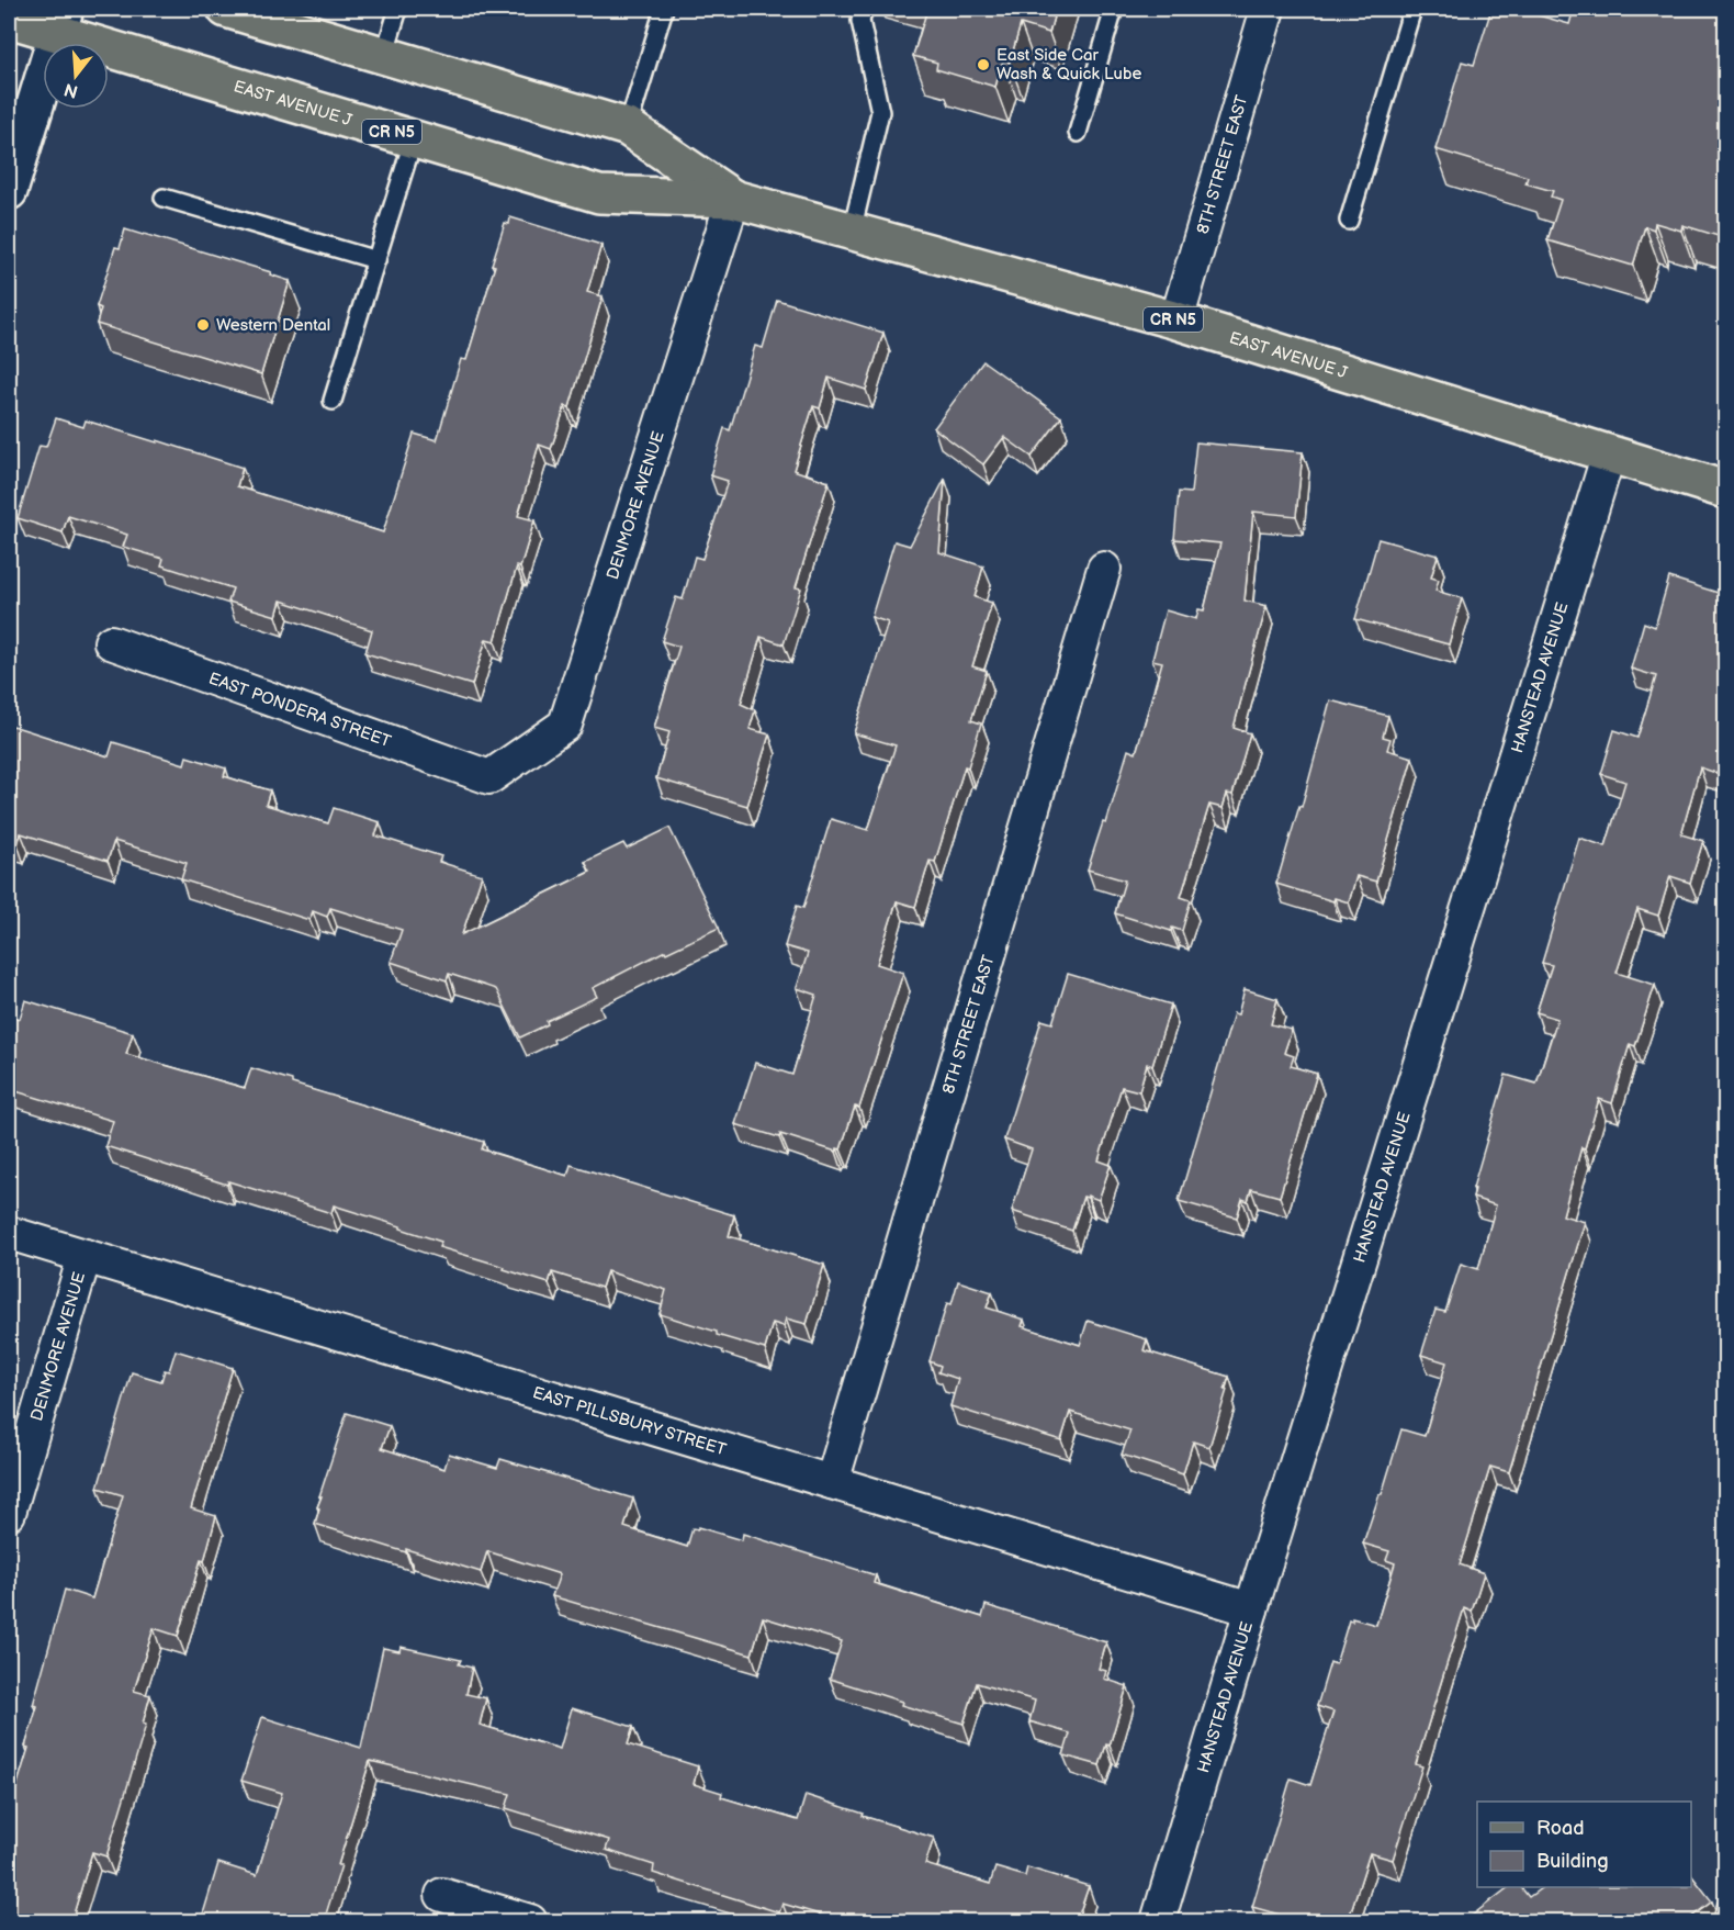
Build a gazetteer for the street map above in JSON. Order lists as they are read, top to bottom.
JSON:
{
  "streets": {
    "main road": ["EAST AVENUE J", "CR N5"],
    "street": [
      "8TH STREET EAST",
      "DENMORE AVENUE",
      "HANSTEAD AVENUE",
      "EAST PONDERA STREET",
      "EAST PILLSBURY STREET"
    ]
  },
  "crossings": [
    ["EAST AVENUE J", "8TH STREET EAST"],
    ["EAST AVENUE J", "DENMORE AVENUE"],
    ["EAST AVENUE J", "HANSTEAD AVENUE"],
    ["8TH STREET EAST", "EAST PILLSBURY STREET"],
    ["DENMORE AVENUE", "EAST PONDERA STREET"],
    ["DENMORE AVENUE", "EAST PILLSBURY STREET"],
    ["HANSTEAD AVENUE", "EAST PILLSBURY STREET"]
  ],
  "places": ["East Side Car Wash & Quick Lube", "Western Dental"],
  "legend": ["Road", "Building"],
  "north": "bottom"
}
